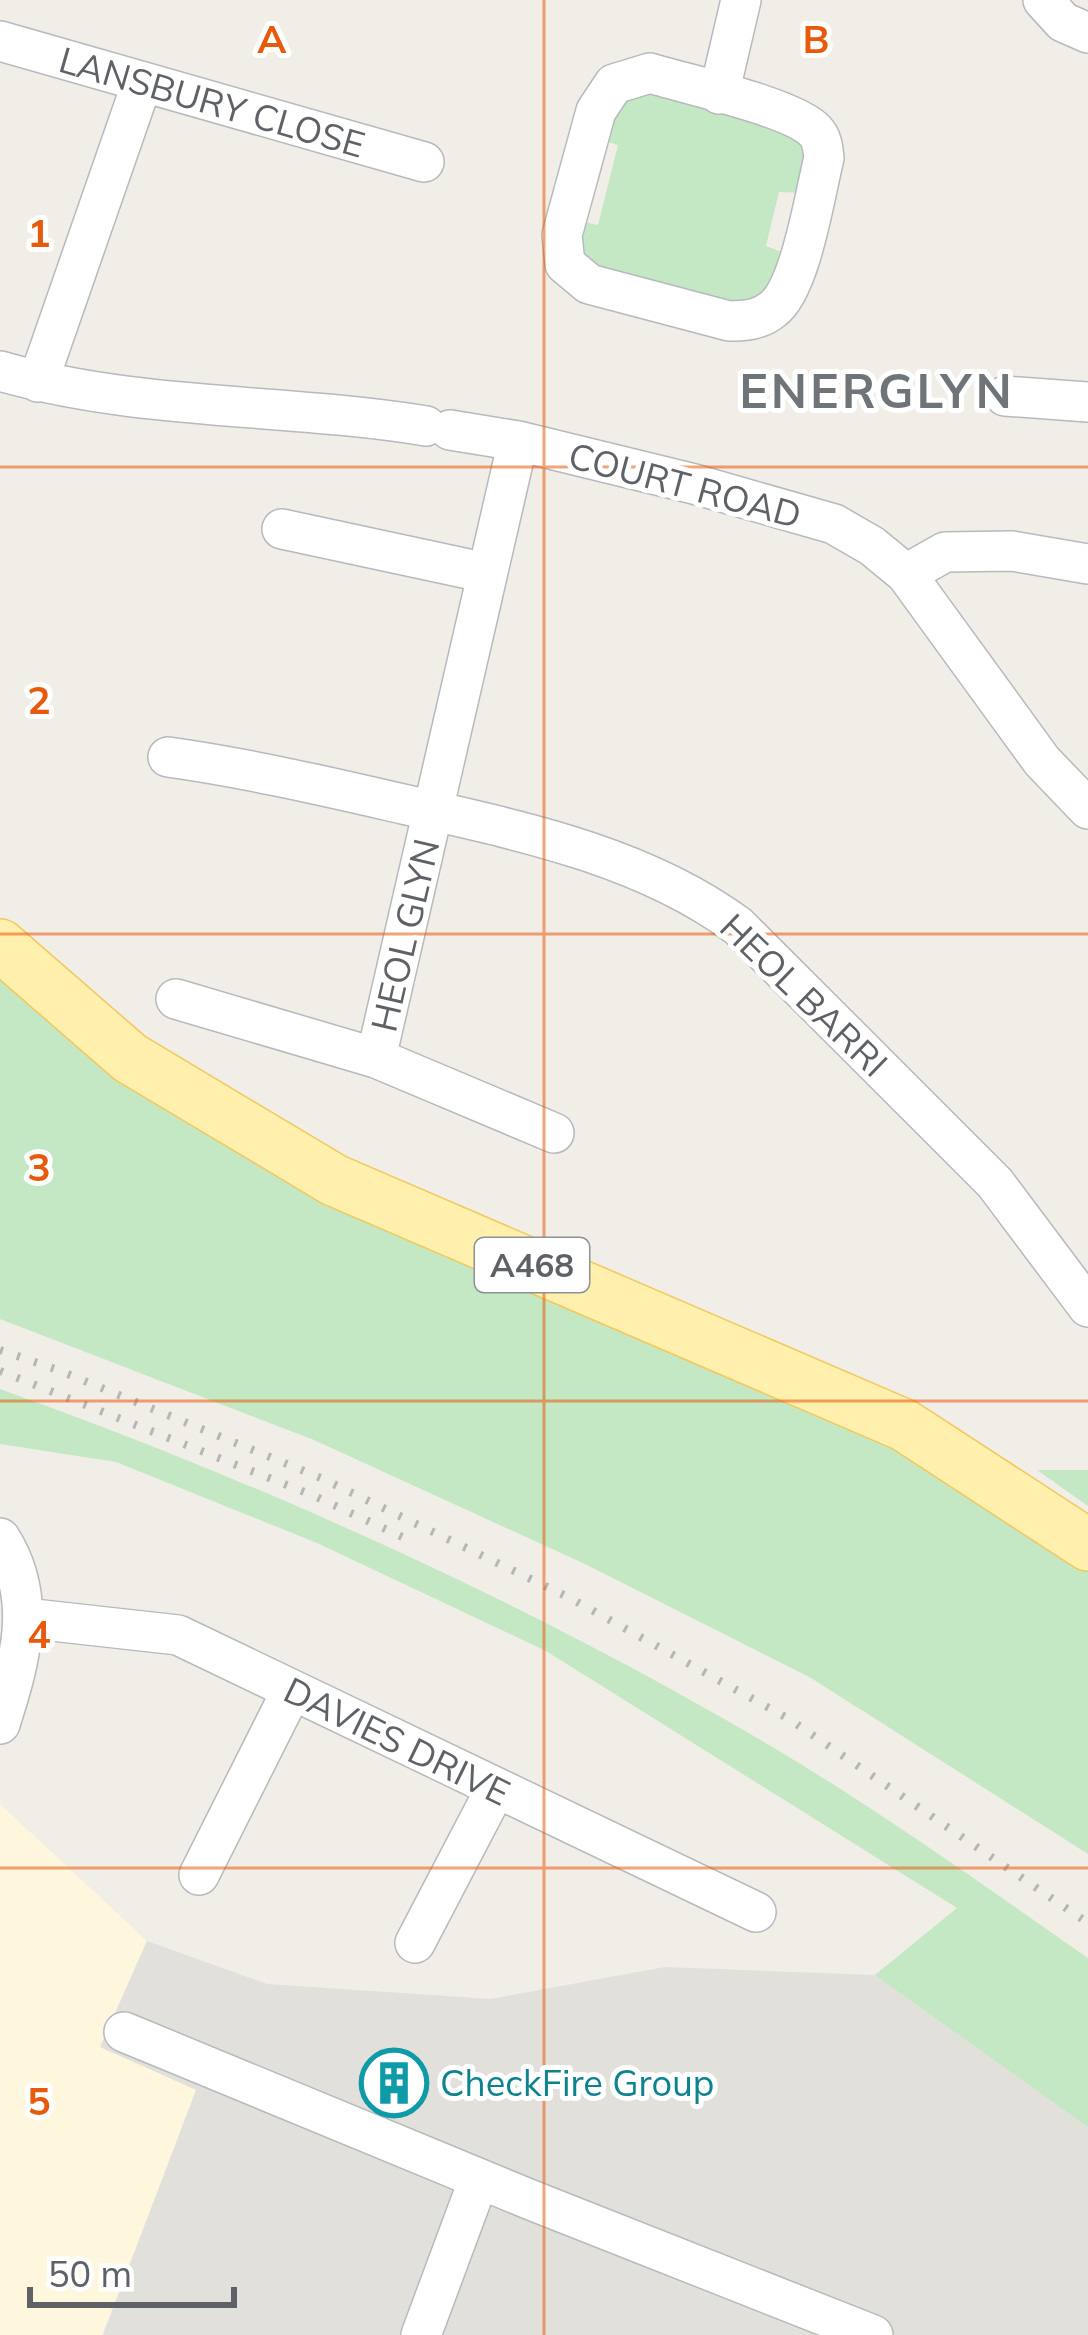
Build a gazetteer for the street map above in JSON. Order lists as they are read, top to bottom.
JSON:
{
  "streets": {
    "main road": ["A468"],
    "street": [
      "LANSBURY CLOSE",
      "COURT ROAD",
      "HEOL GLYN",
      "HEOL BARRI",
      "DAVIES DRIVE"
    ]
  },
  "crossings": [
    ["HEOL GLYN", "HEOL BARRI"]
  ],
  "districts": ["ENERGLYN"],
  "places": {
    "building": ["CheckFire Group"]
  },
  "scale_bar": "50 m",
  "grid": {
    "columns": ["A", "B"],
    "rows": [
      "1",
      "2",
      "3",
      "4",
      "5"
    ]
  }
}
